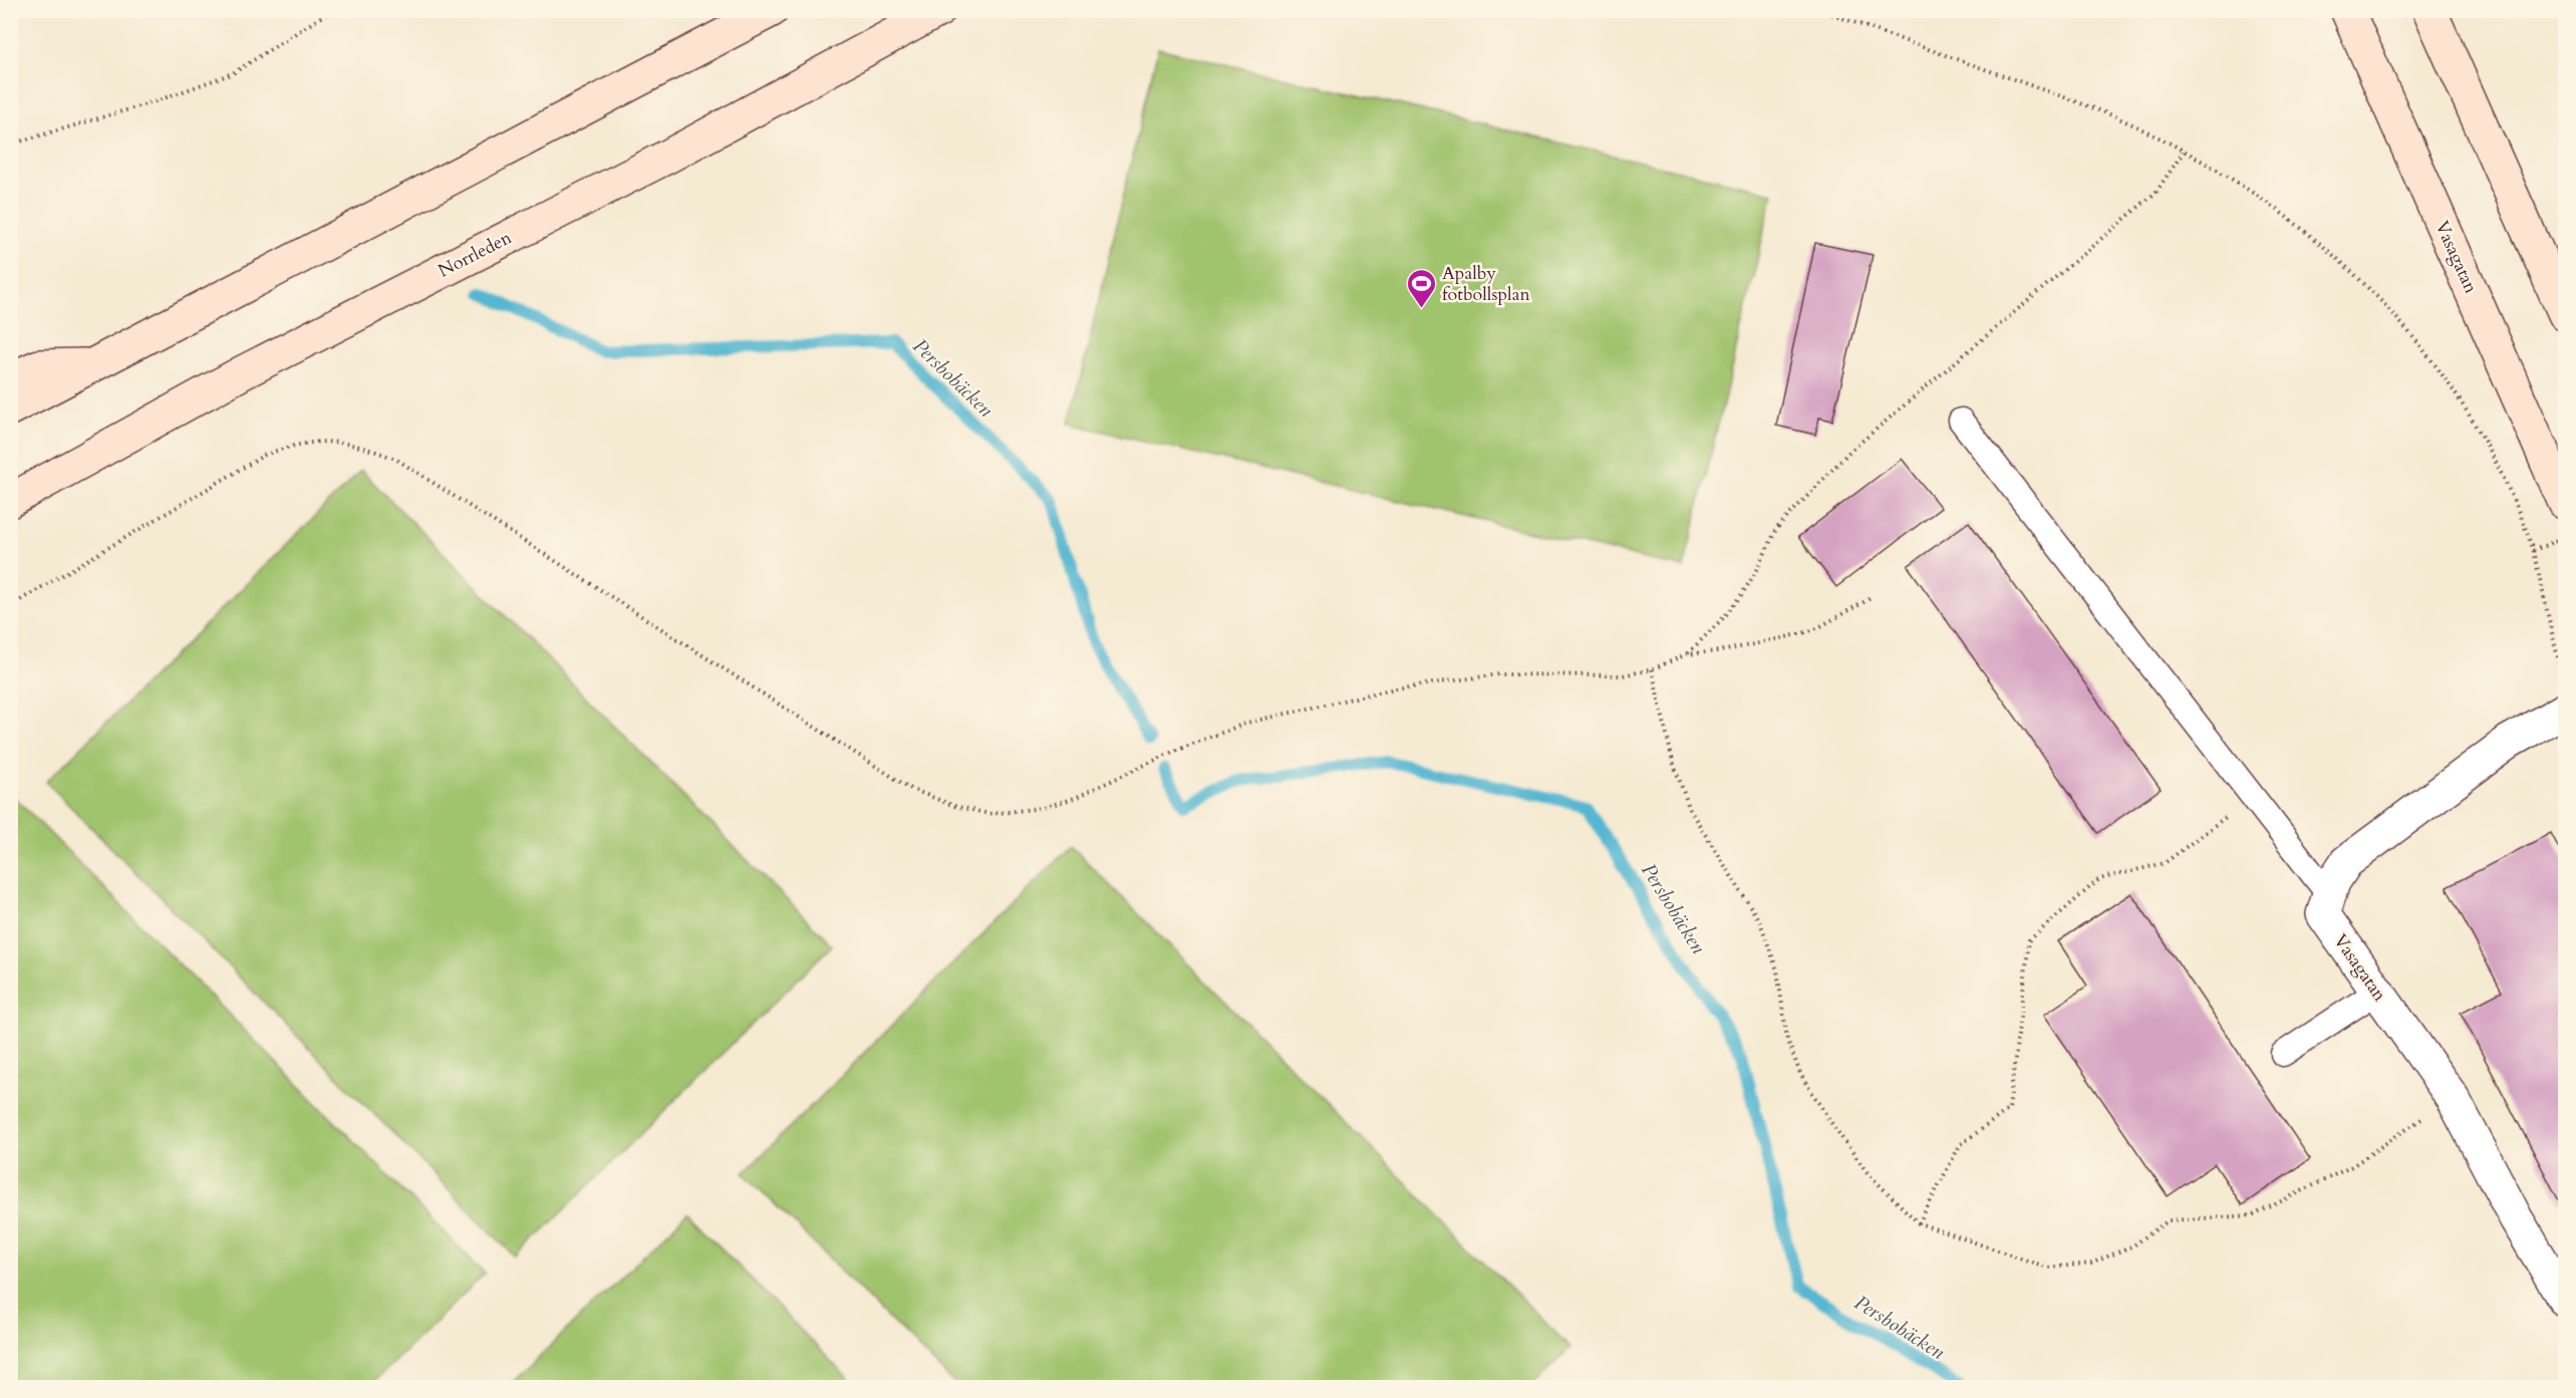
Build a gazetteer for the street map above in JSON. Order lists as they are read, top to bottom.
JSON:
{
  "streets": {
    "main road": ["Norrleden", "Vasagatan"]
  },
  "water": ["Persbobäcken"],
  "places": {
    "sports": ["Apalby fotbollsplan"]
  }
}
